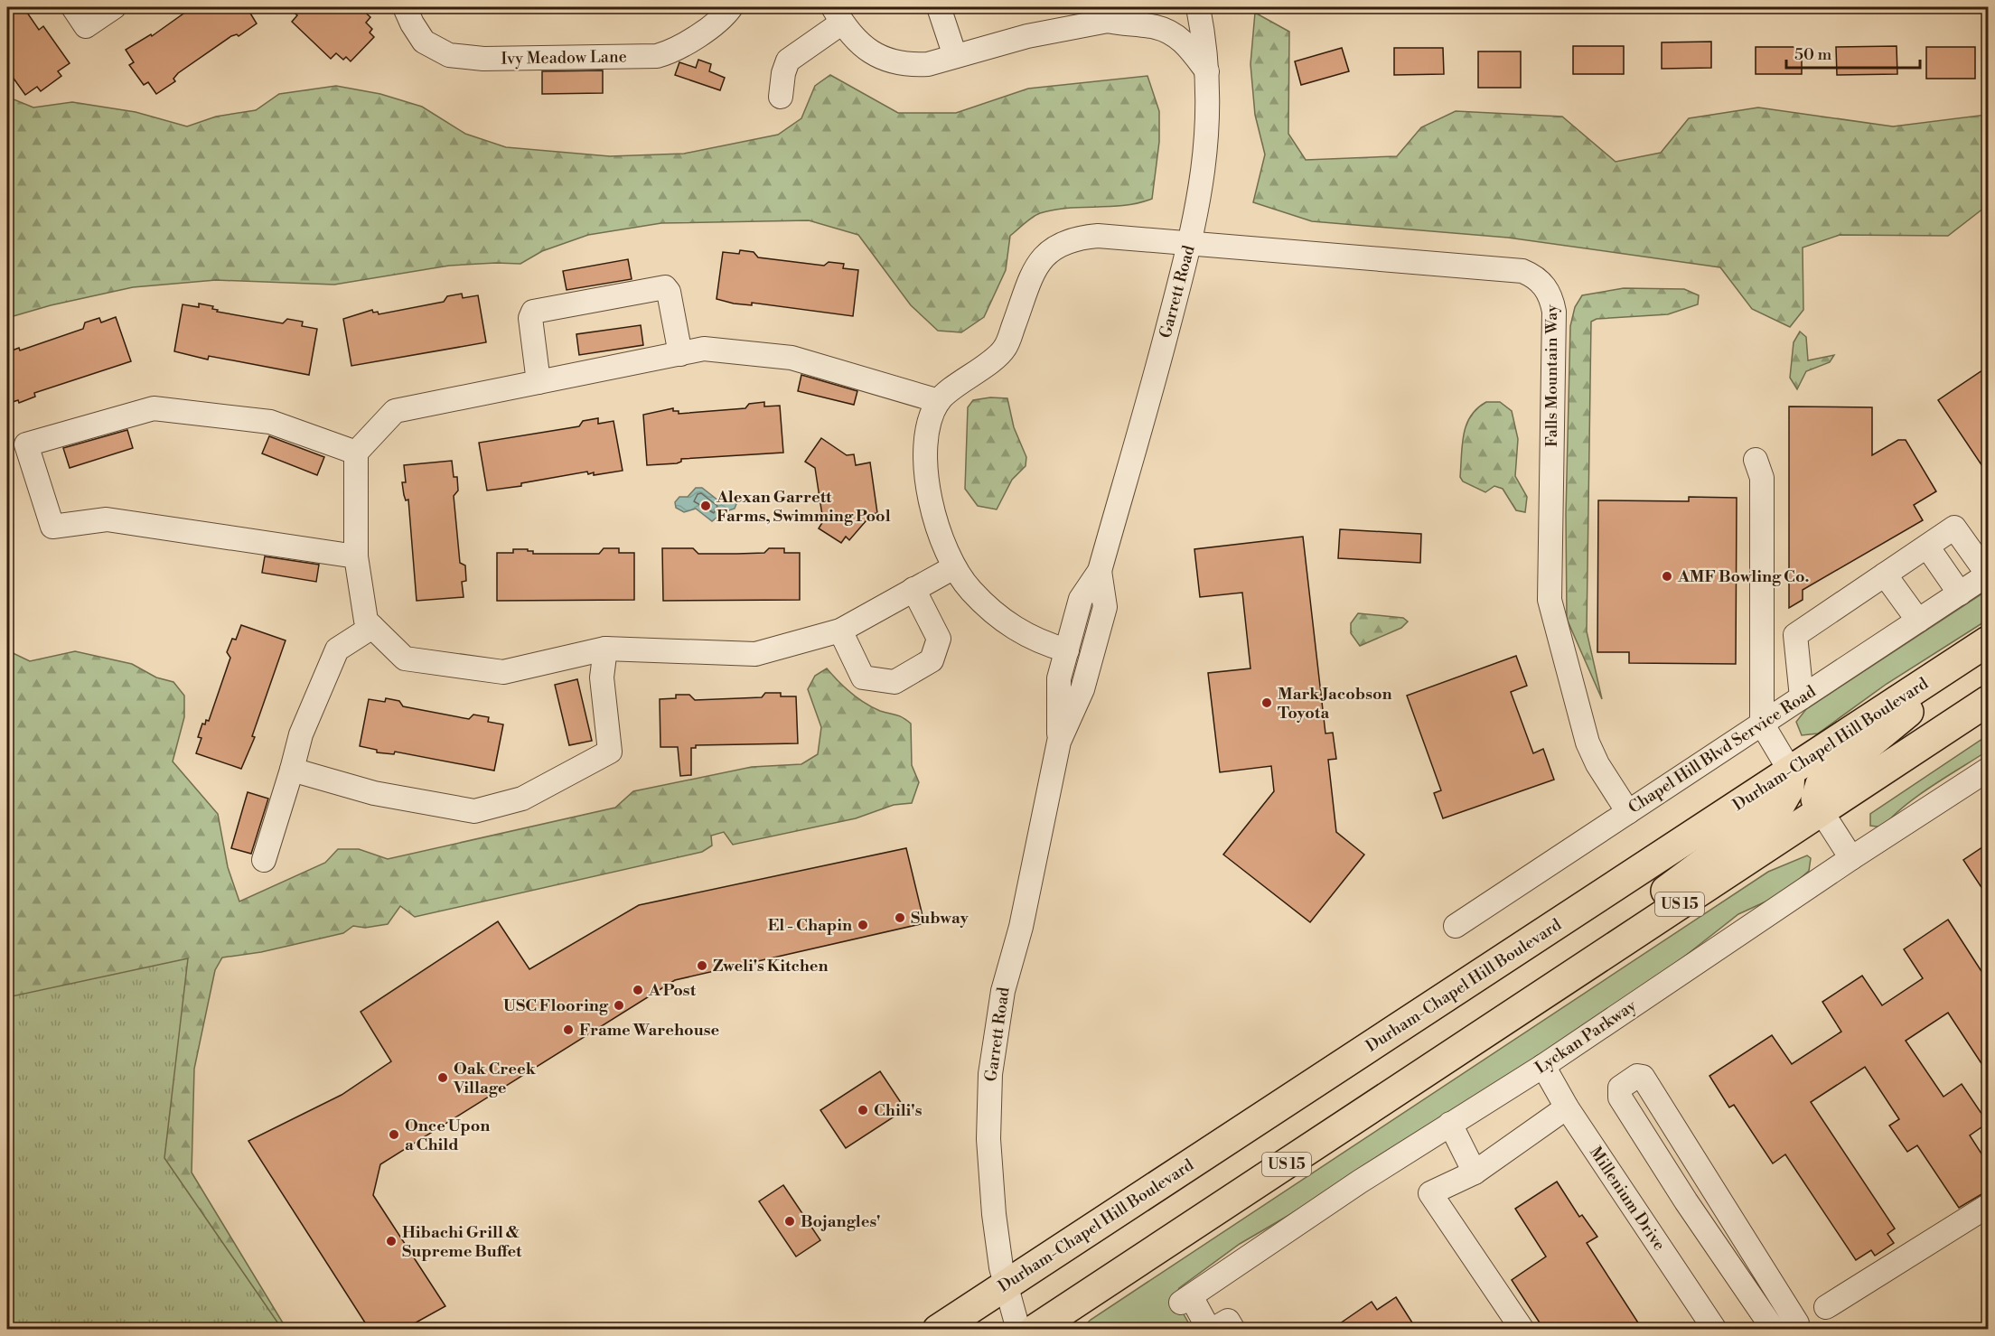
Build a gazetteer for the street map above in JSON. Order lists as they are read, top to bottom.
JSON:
{
  "streets": {
    "highway": ["Durham-Chapel Hill Boulevard", "US 15"],
    "street": [
      "Ivy Meadow Lane",
      "Garrett Road",
      "Falls Mountain Way",
      "Chapel Hill Blvd Service Road",
      "Lyckan Parkway",
      "Millenium Drive"
    ]
  },
  "crossings": [
    ["Garrett Road", "Falls Mountain Way"],
    ["Garrett Road", "Durham-Chapel Hill Boulevard"],
    ["Falls Mountain Way", "Chapel Hill Blvd Service Road"],
    ["Lyckan Parkway", "Millenium Drive"]
  ],
  "places": [
    "Alexan Garrett Farms, Swimming Pool",
    "AMF Bowling Co.",
    "Mark Jacobson Toyota",
    "Subway",
    "El - Chapin",
    "Zweli's Kitchen",
    "A Post",
    "USC Flooring",
    "Frame Warehouse",
    "Oak Creek Village",
    "Chili's",
    "Once Upon a Child",
    "Bojangles'",
    "Hibachi Grill & Supreme Buffet"
  ],
  "scale_bar": "50 m"
}
